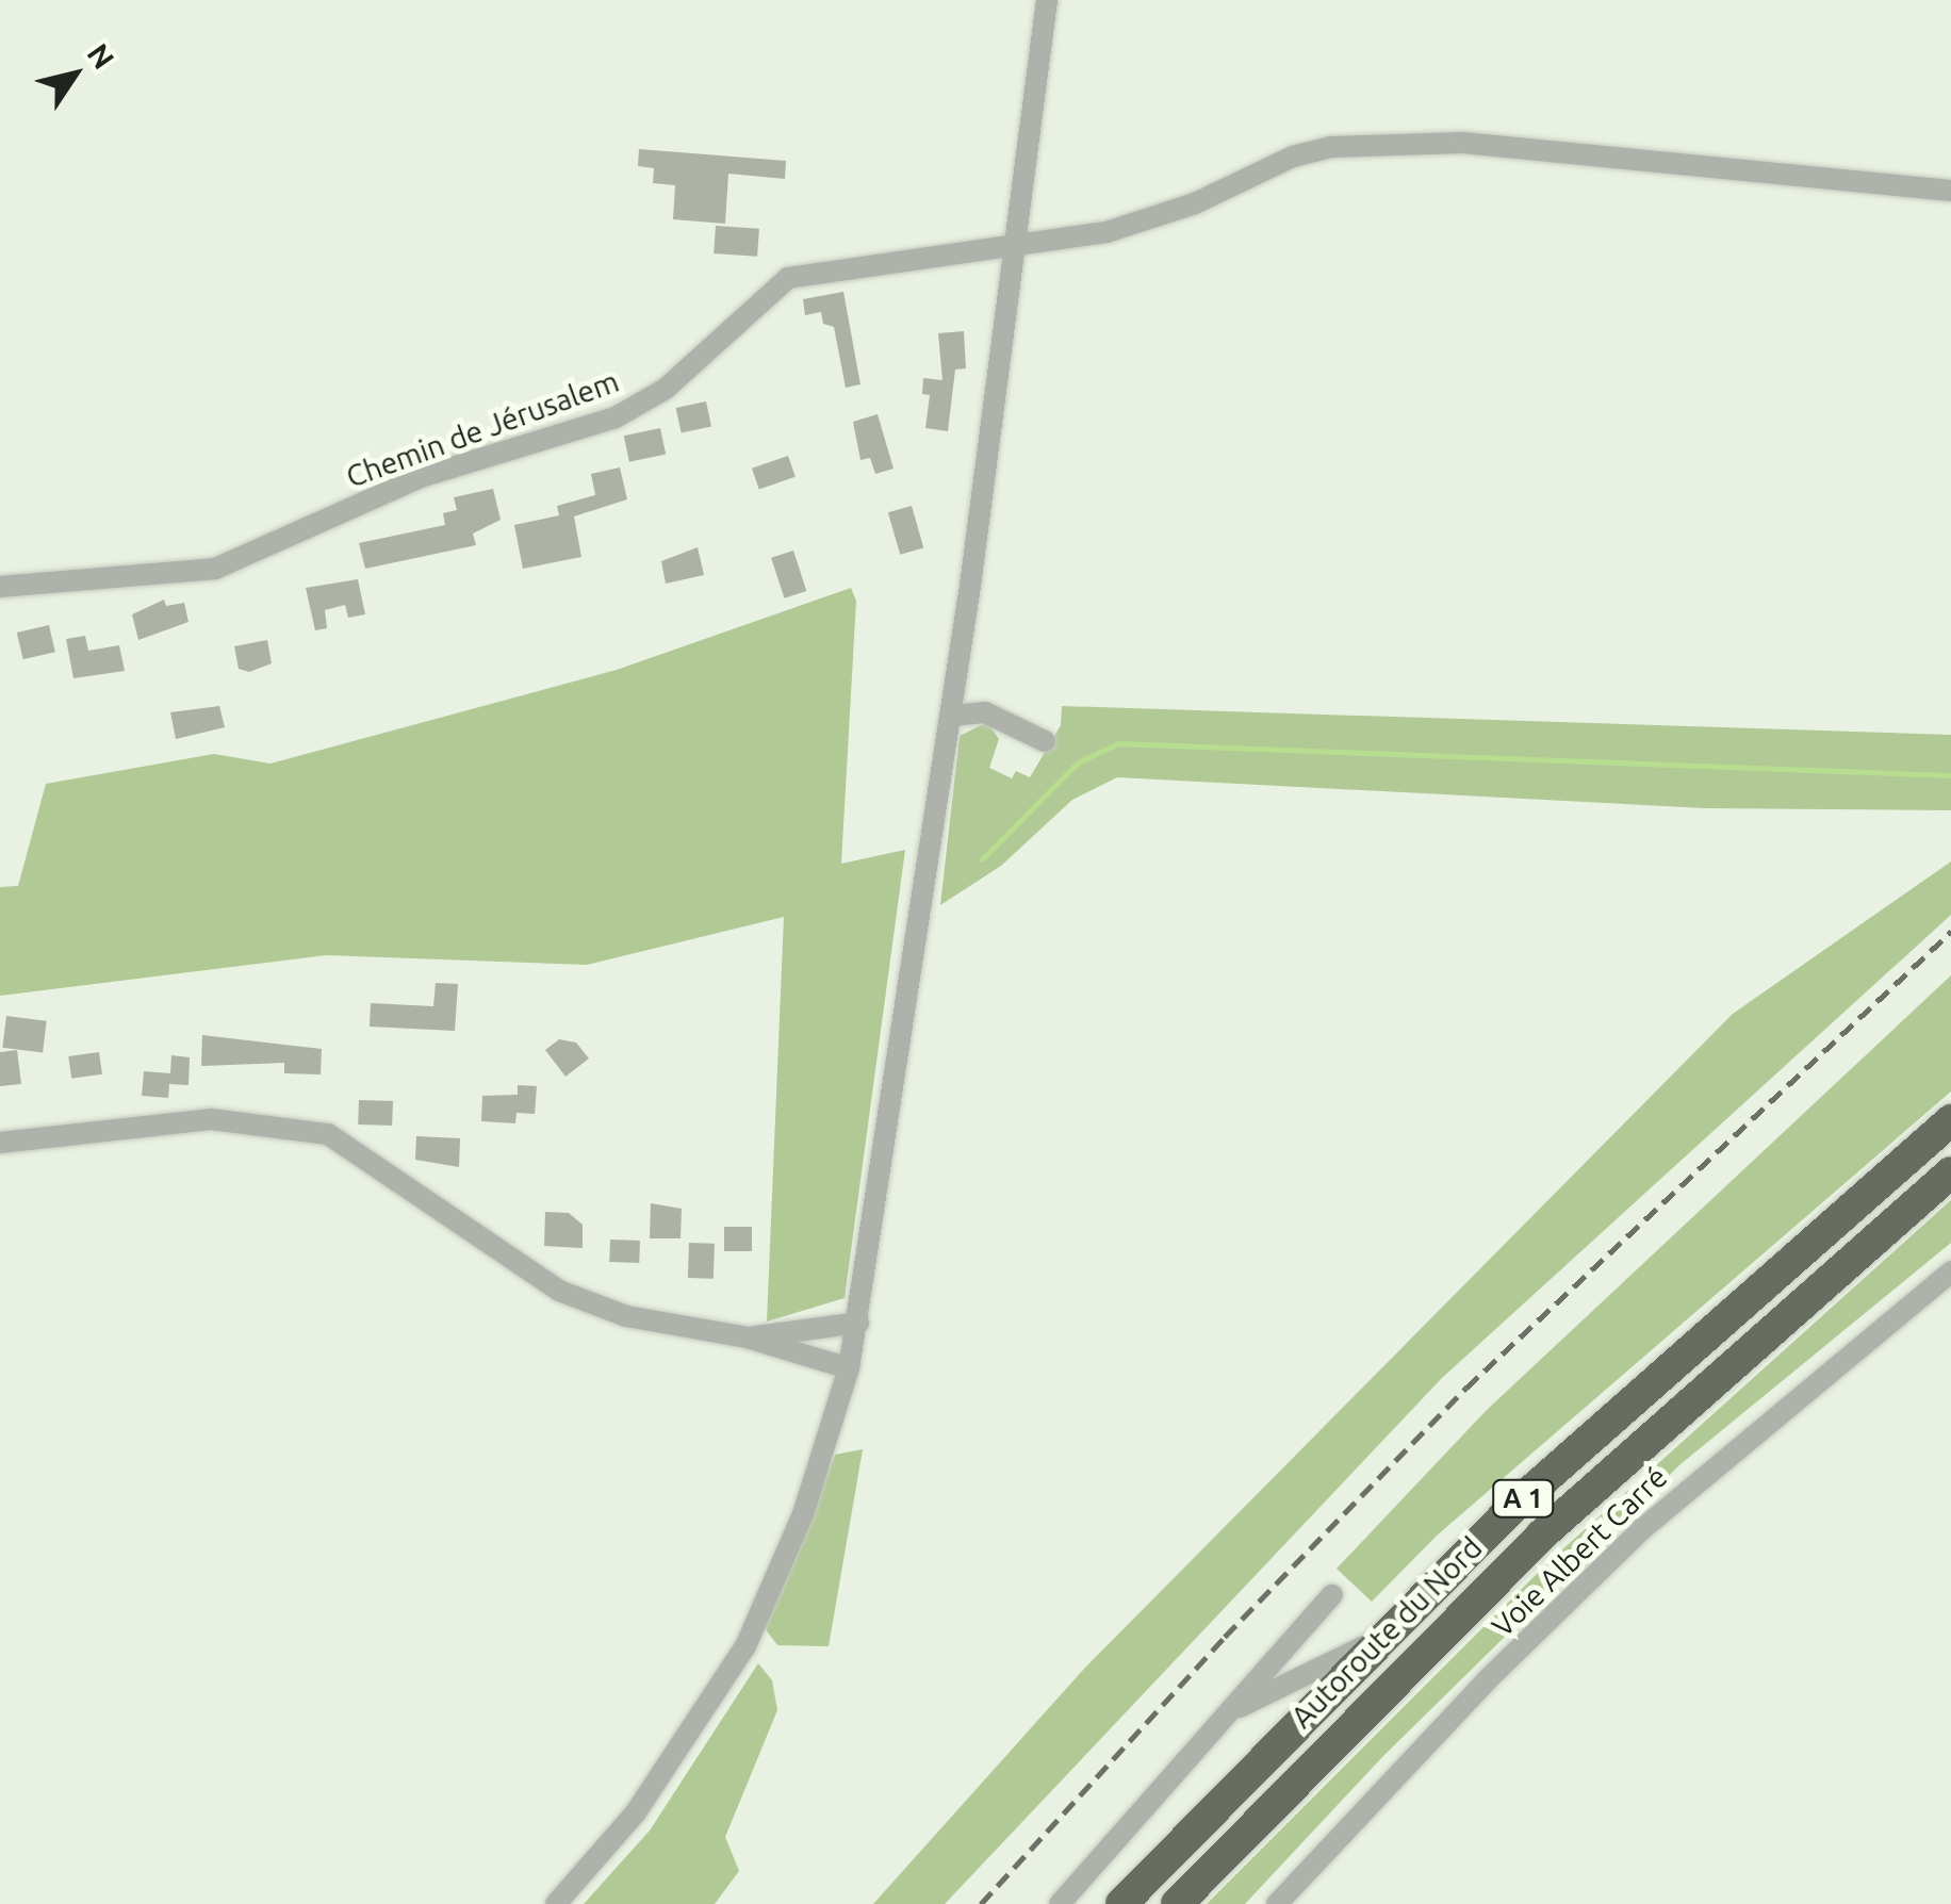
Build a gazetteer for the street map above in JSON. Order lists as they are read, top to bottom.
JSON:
{
  "streets": {
    "highway": ["A 1", "Autoroute du Nord"],
    "street": ["Chemin de Jérusalem", "Voie Albert Carré"]
  },
  "north": "top right"
}
